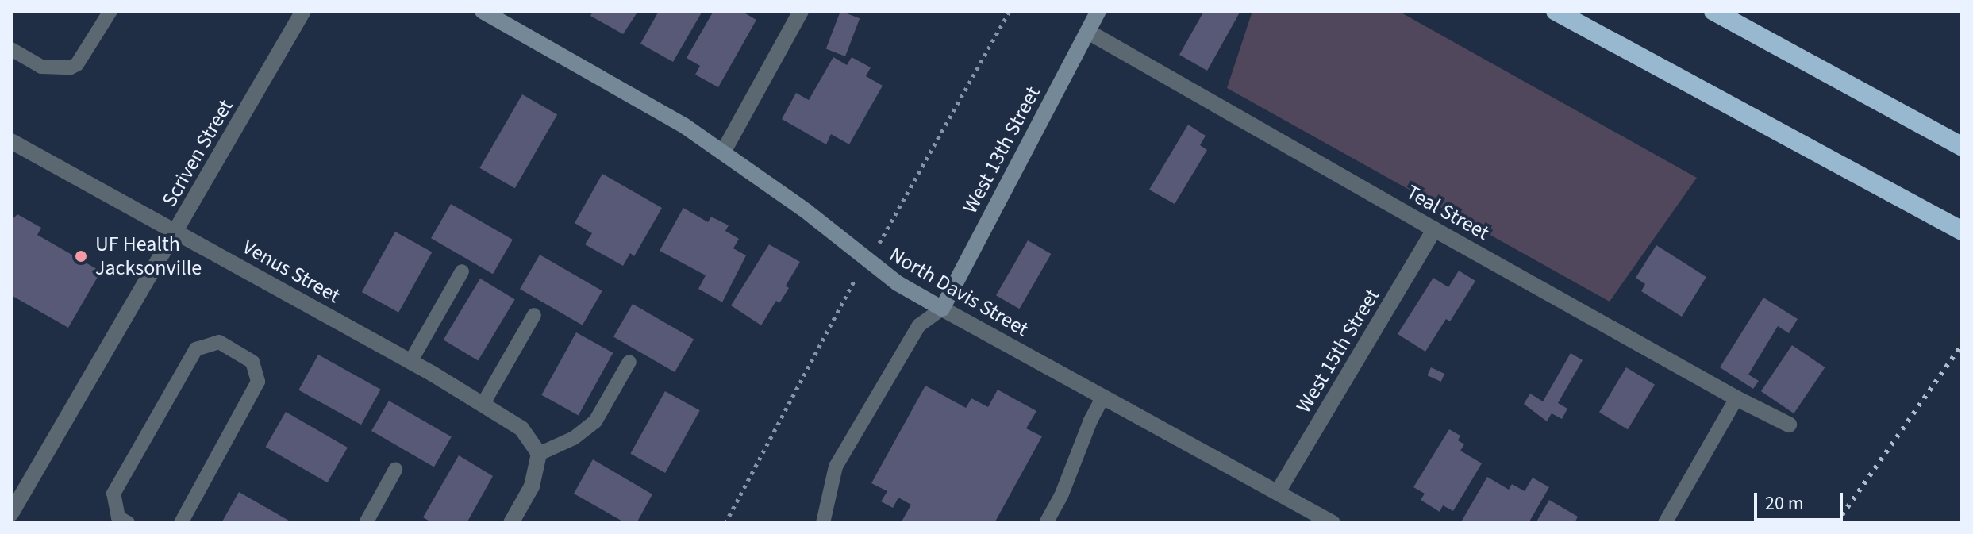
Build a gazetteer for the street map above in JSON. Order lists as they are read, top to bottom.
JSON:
{
  "streets": {
    "street": [
      "West 13th Street",
      "Scriven Street",
      "Teal Street",
      "Venus Street",
      "North Davis Street",
      "West 15th Street"
    ]
  },
  "crossings": [
    ["West 13th Street", "Teal Street"],
    ["West 13th Street", "North Davis Street"],
    ["Scriven Street", "Venus Street"],
    ["Teal Street", "West 15th Street"],
    ["North Davis Street", "West 15th Street"]
  ],
  "places": ["UF Health Jacksonville"],
  "scale_bar": "20 m"
}
